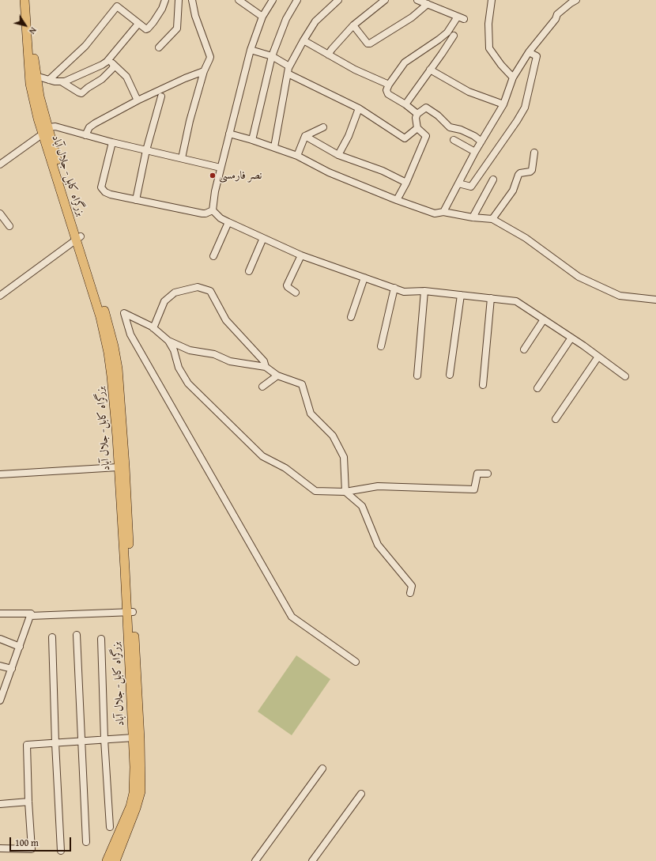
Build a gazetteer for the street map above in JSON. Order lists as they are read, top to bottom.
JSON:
{
  "streets": {
    "highway": ["بزرگراه کابل- جلال آباد"]
  },
  "places": ["نصر فارمسی"],
  "scale_bar": "100 m",
  "north": "bottom right"
}
